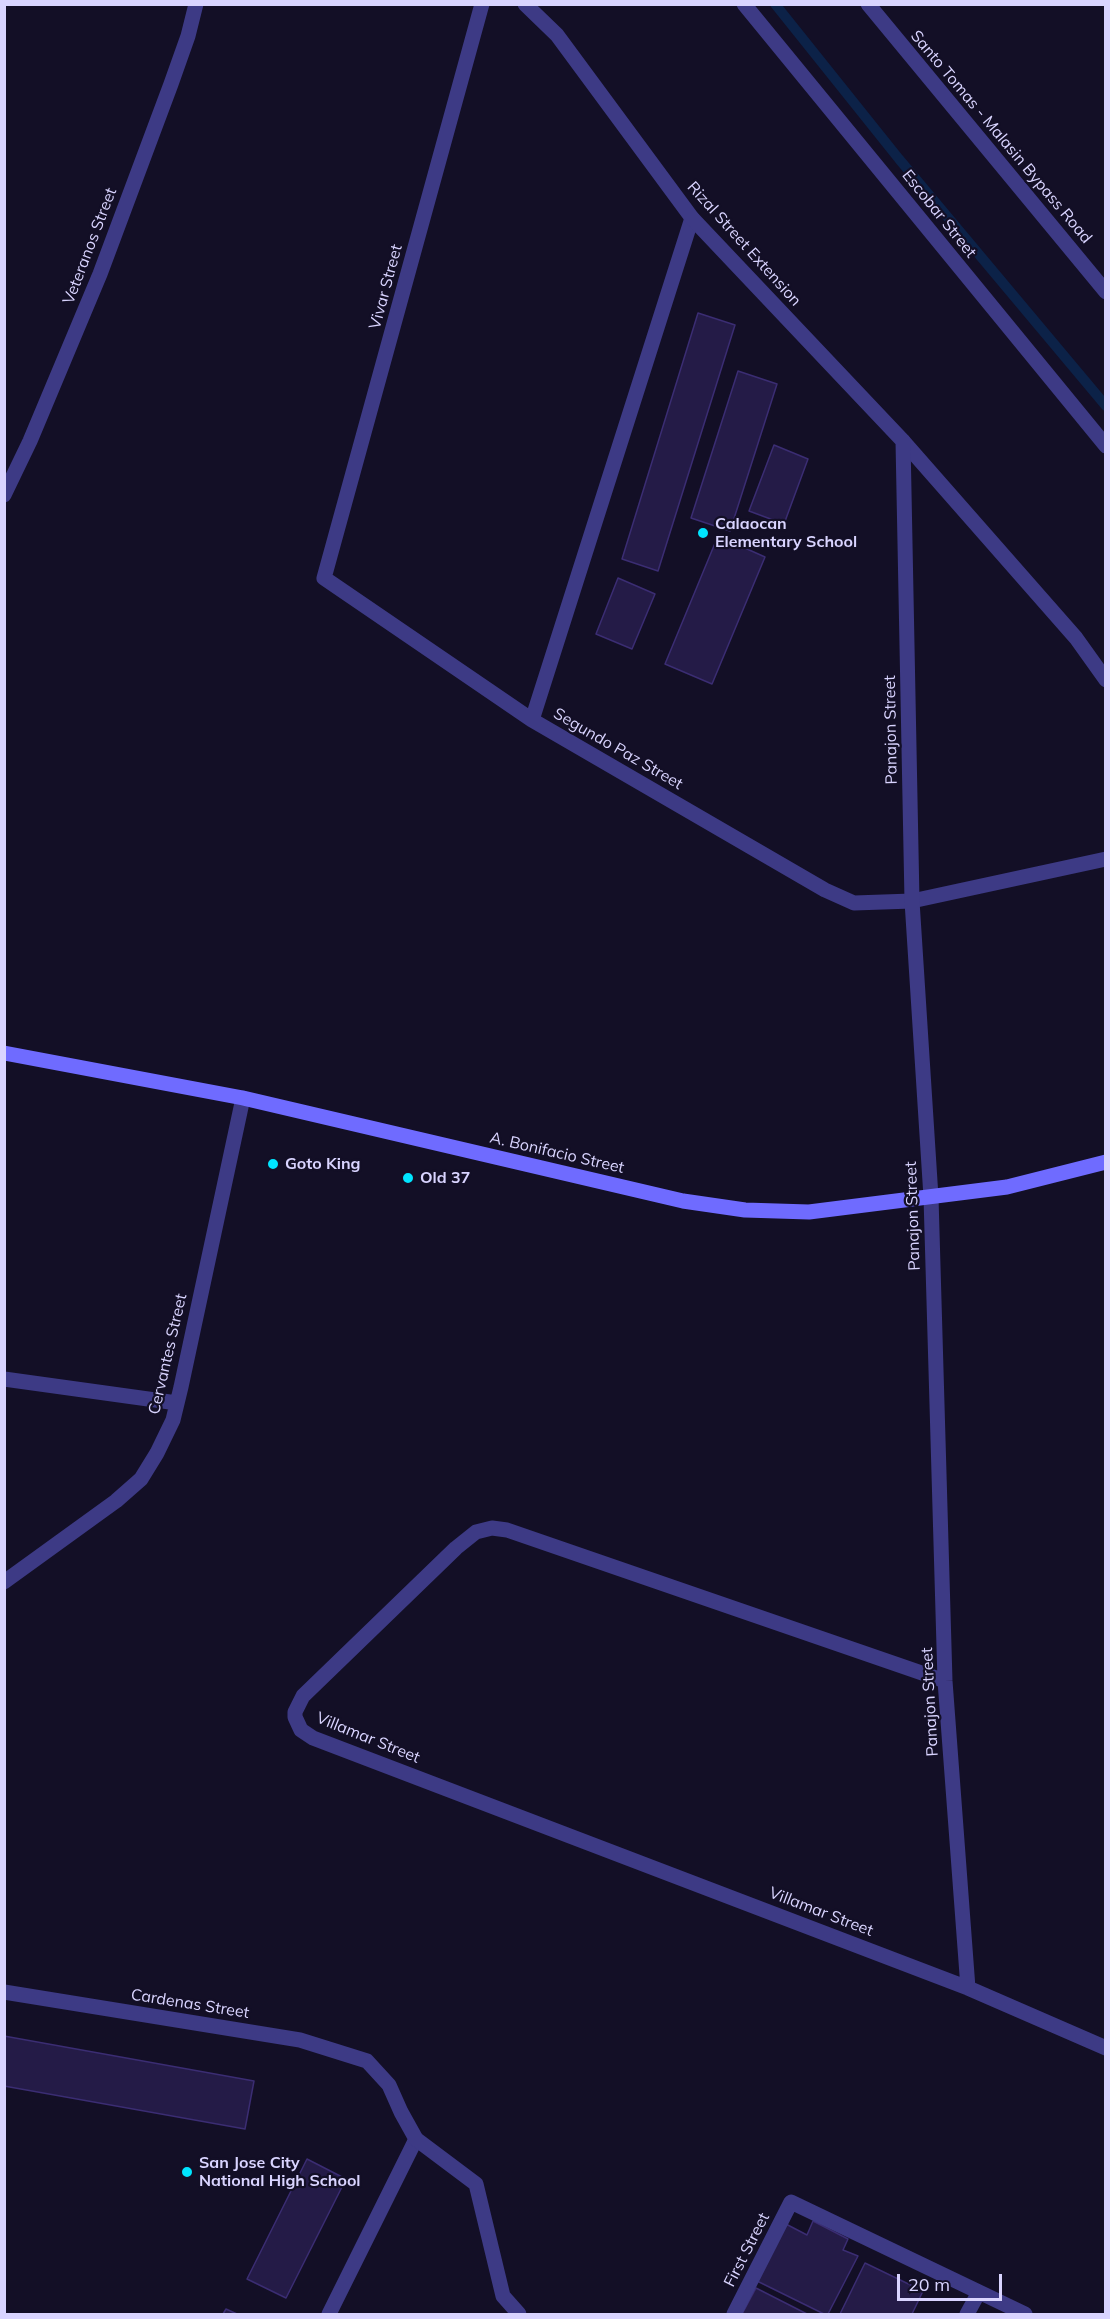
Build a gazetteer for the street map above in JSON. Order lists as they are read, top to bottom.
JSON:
{
  "streets": {
    "main road": ["A. Bonifacio Street"],
    "street": [
      "Santo Tomas - Malasin Bypass Road",
      "Escobar Street",
      "Rizal Street Extension",
      "Veteranos Street",
      "Vivar Street",
      "Panajon Street",
      "Segundo Paz Street",
      "Cervantes Street",
      "Villamar Street",
      "Cardenas Street",
      "First Street"
    ]
  },
  "crossings": [
    ["Rizal Street Extension", "Panajon Street"],
    ["Vivar Street", "Segundo Paz Street"],
    ["Panajon Street", "Segundo Paz Street"],
    ["Panajon Street", "A. Bonifacio Street"],
    ["Panajon Street", "Villamar Street"],
    ["A. Bonifacio Street", "Cervantes Street"]
  ],
  "places": [
    "Calaocan Elementary School",
    "Goto King",
    "Old 37",
    "San Jose City National High School"
  ],
  "scale_bar": "20 m"
}
